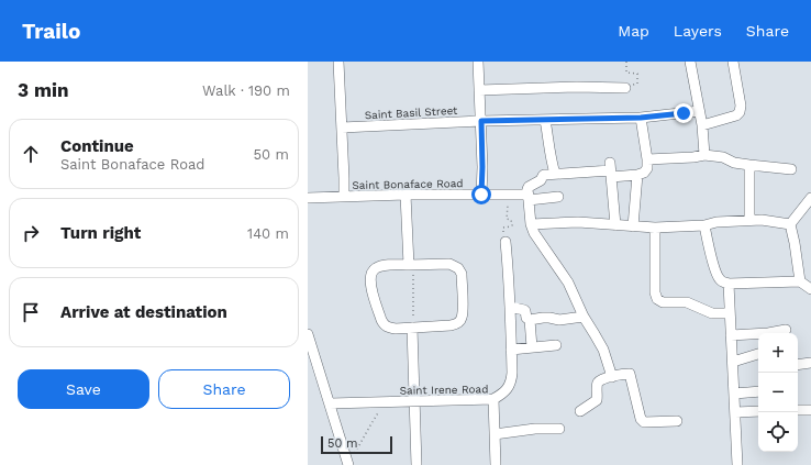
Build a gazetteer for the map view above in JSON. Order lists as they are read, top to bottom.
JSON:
{
  "streets": {
    "street": ["Saint Basil Street", "Saint Bonaface Road", "Saint Irene Road"]
  },
  "scale_bar": "50 m",
  "page": {
    "header": "Trailo",
    "nav": ["Map", "Layers", "Share"],
    "heading": ["3 min", "Walk · 190 m"],
    "list": [
      ["Continue", "Saint Bonaface Road", "50 m"],
      ["Turn right", "140 m"],
      "Arrive at destination"
    ],
    "map_buttons": ["+", "−"],
    "buttons": ["Save", "Share"],
    "scale": "50 m"
  }
}
